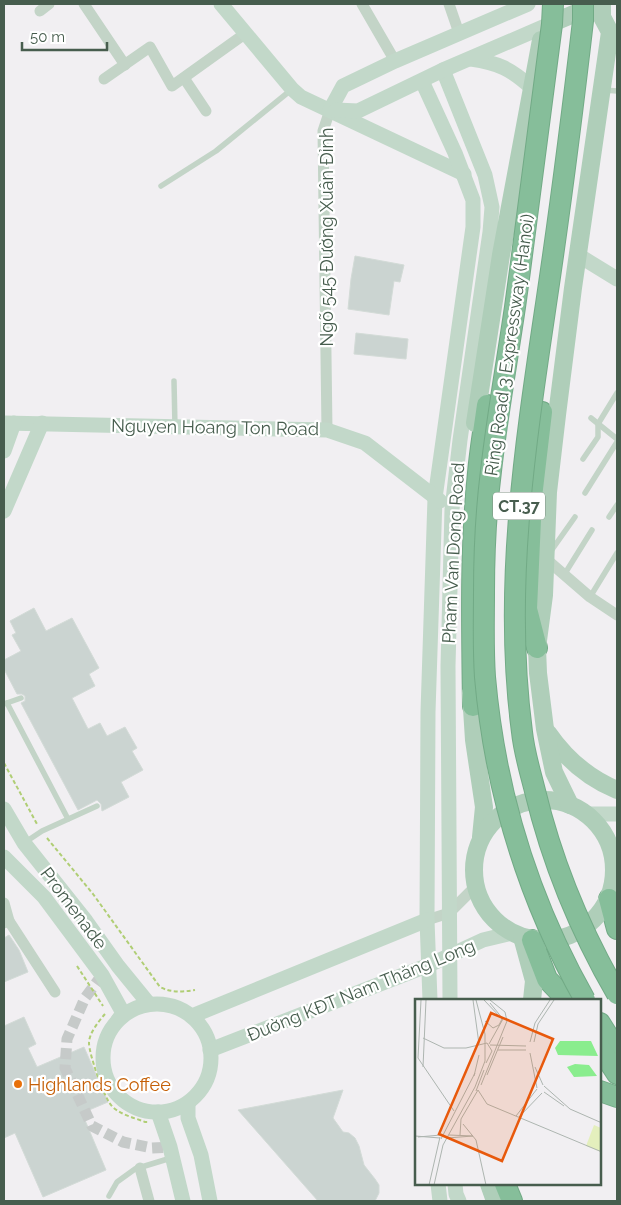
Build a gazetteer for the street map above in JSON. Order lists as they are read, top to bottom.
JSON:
{
  "streets": {
    "highway": ["Ring Road 3 Expressway (Hanoi)", "CT.37"],
    "main road": ["Pham Van Dong Road"],
    "street": [
      "Ngõ 545 Đường Xuân Đỉnh",
      "Nguyen Hoang Ton Road",
      "Promenade",
      "Đường KĐT Nam Thăng Long"
    ]
  },
  "crossings": [
    ["Ngõ 545 Đường Xuân Đỉnh", "Nguyen Hoang Ton Road"],
    ["Ring Road 3 Expressway (Hanoi)", "Pham Van Dong Road"],
    ["Nguyen Hoang Ton Road", "Pham Van Dong Road"],
    ["Pham Van Dong Road", "Đường KĐT Nam Thăng Long"],
    ["Promenade", "Đường KĐT Nam Thăng Long"]
  ],
  "places": ["Highlands Coffee"],
  "scale_bar": "50 m"
}
